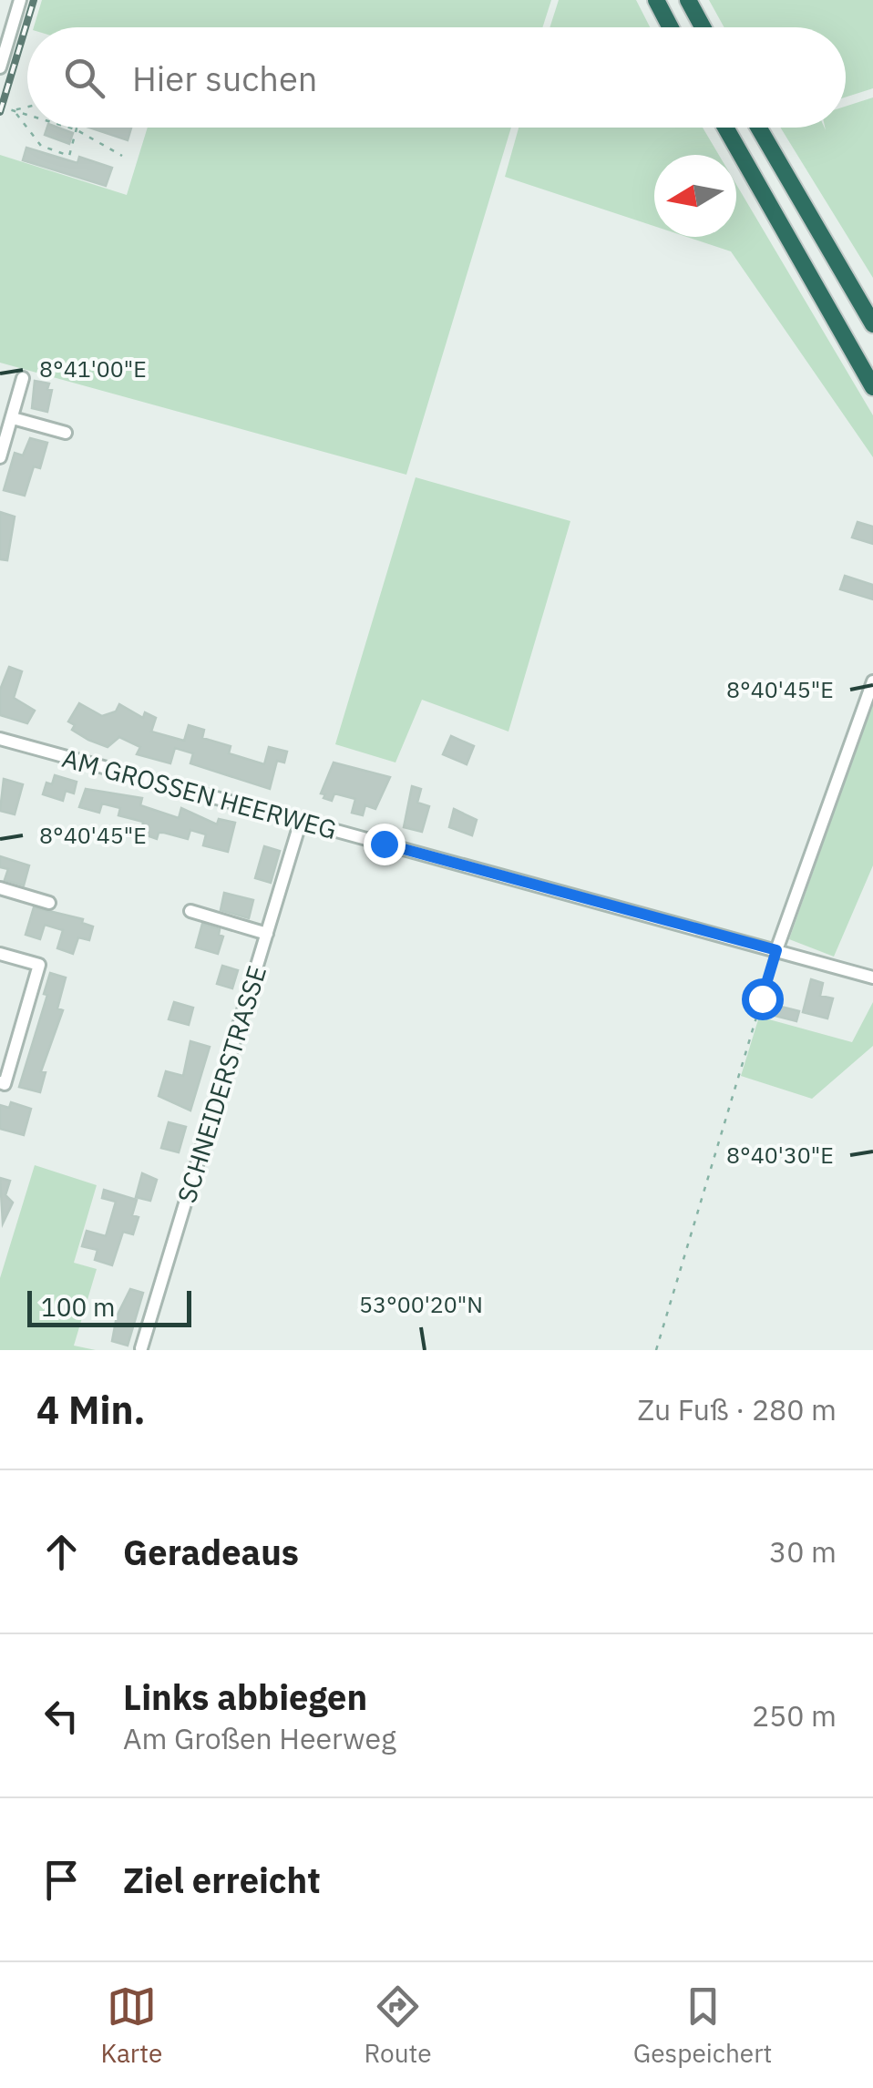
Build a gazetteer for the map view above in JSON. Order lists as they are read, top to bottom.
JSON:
{
  "streets": {
    "street": ["AM GROSSEN HEERWEG", "SCHNEIDERSTRASSE"]
  },
  "crossings": [
    ["AM GROSSEN HEERWEG", "SCHNEIDERSTRASSE"]
  ],
  "scale_bar": "100 m",
  "north": "left",
  "page": {
    "search": "Hier suchen",
    "scale": "100 m",
    "heading": ["4 Min.", "Zu Fuß · 280 m"],
    "list": [
      ["Geradeaus", "30 m"],
      ["Links abbiegen", "Am Großen Heerweg", "250 m"],
      "Ziel erreicht"
    ],
    "nav": ["Karte", "Route", "Gespeichert"]
  },
  "coordinates": [
    "8°41'00\"E",
    "8°40'45\"E",
    "8°40'30\"E",
    "53°00'20\"N"
  ]
}
